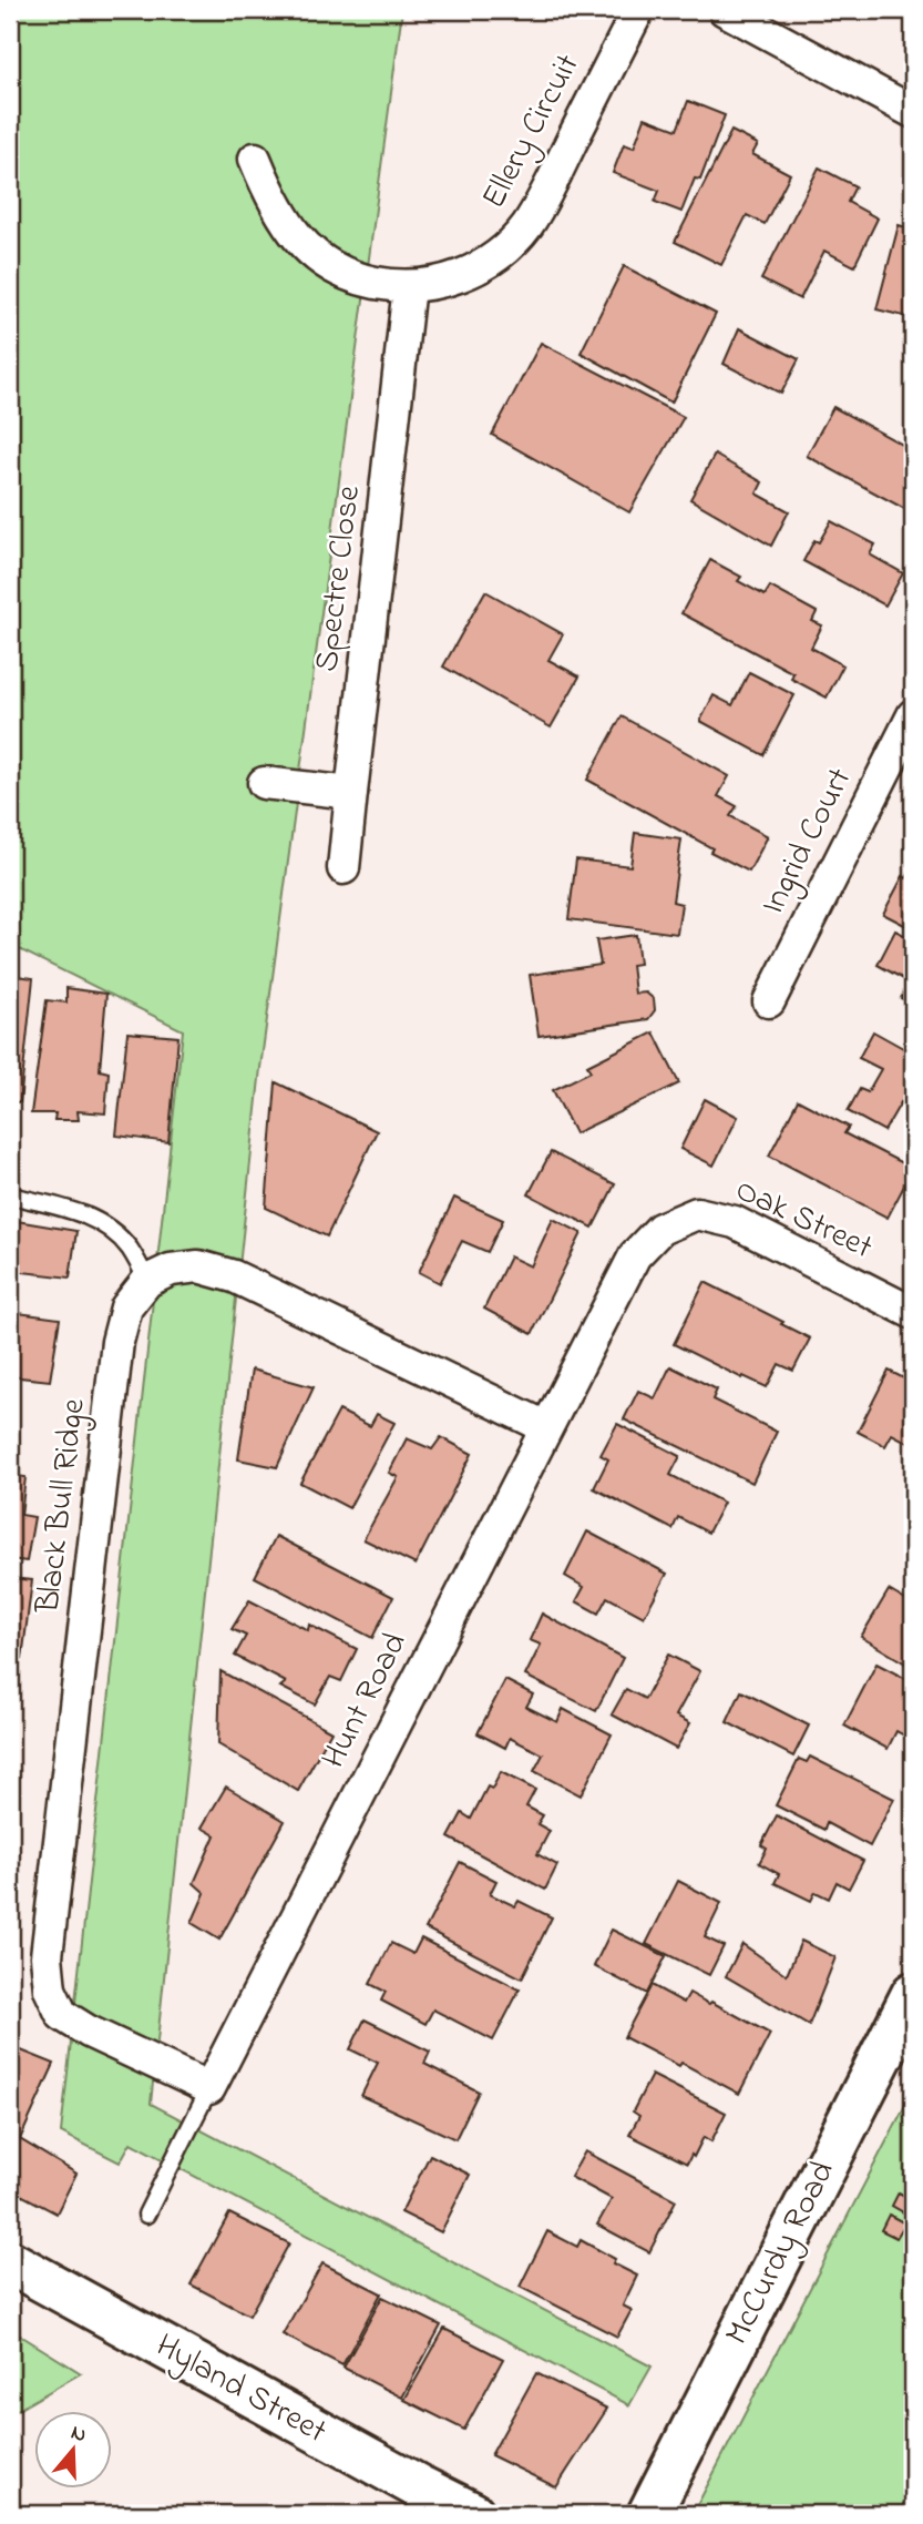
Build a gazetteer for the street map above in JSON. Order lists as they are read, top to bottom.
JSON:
{
  "streets": {
    "main road": ["McCurdy Road", "Hyland Street"],
    "street": [
      "Ellery Circuit",
      "Spectre Close",
      "Ingrid Court",
      "Oak Street",
      "Black Bull Ridge",
      "Hunt Road"
    ]
  },
  "crossings": [
    ["Ellery Circuit", "Spectre Close"],
    ["Oak Street", "Hunt Road"],
    ["Black Bull Ridge", "Hunt Road"]
  ],
  "north": "top"
}
